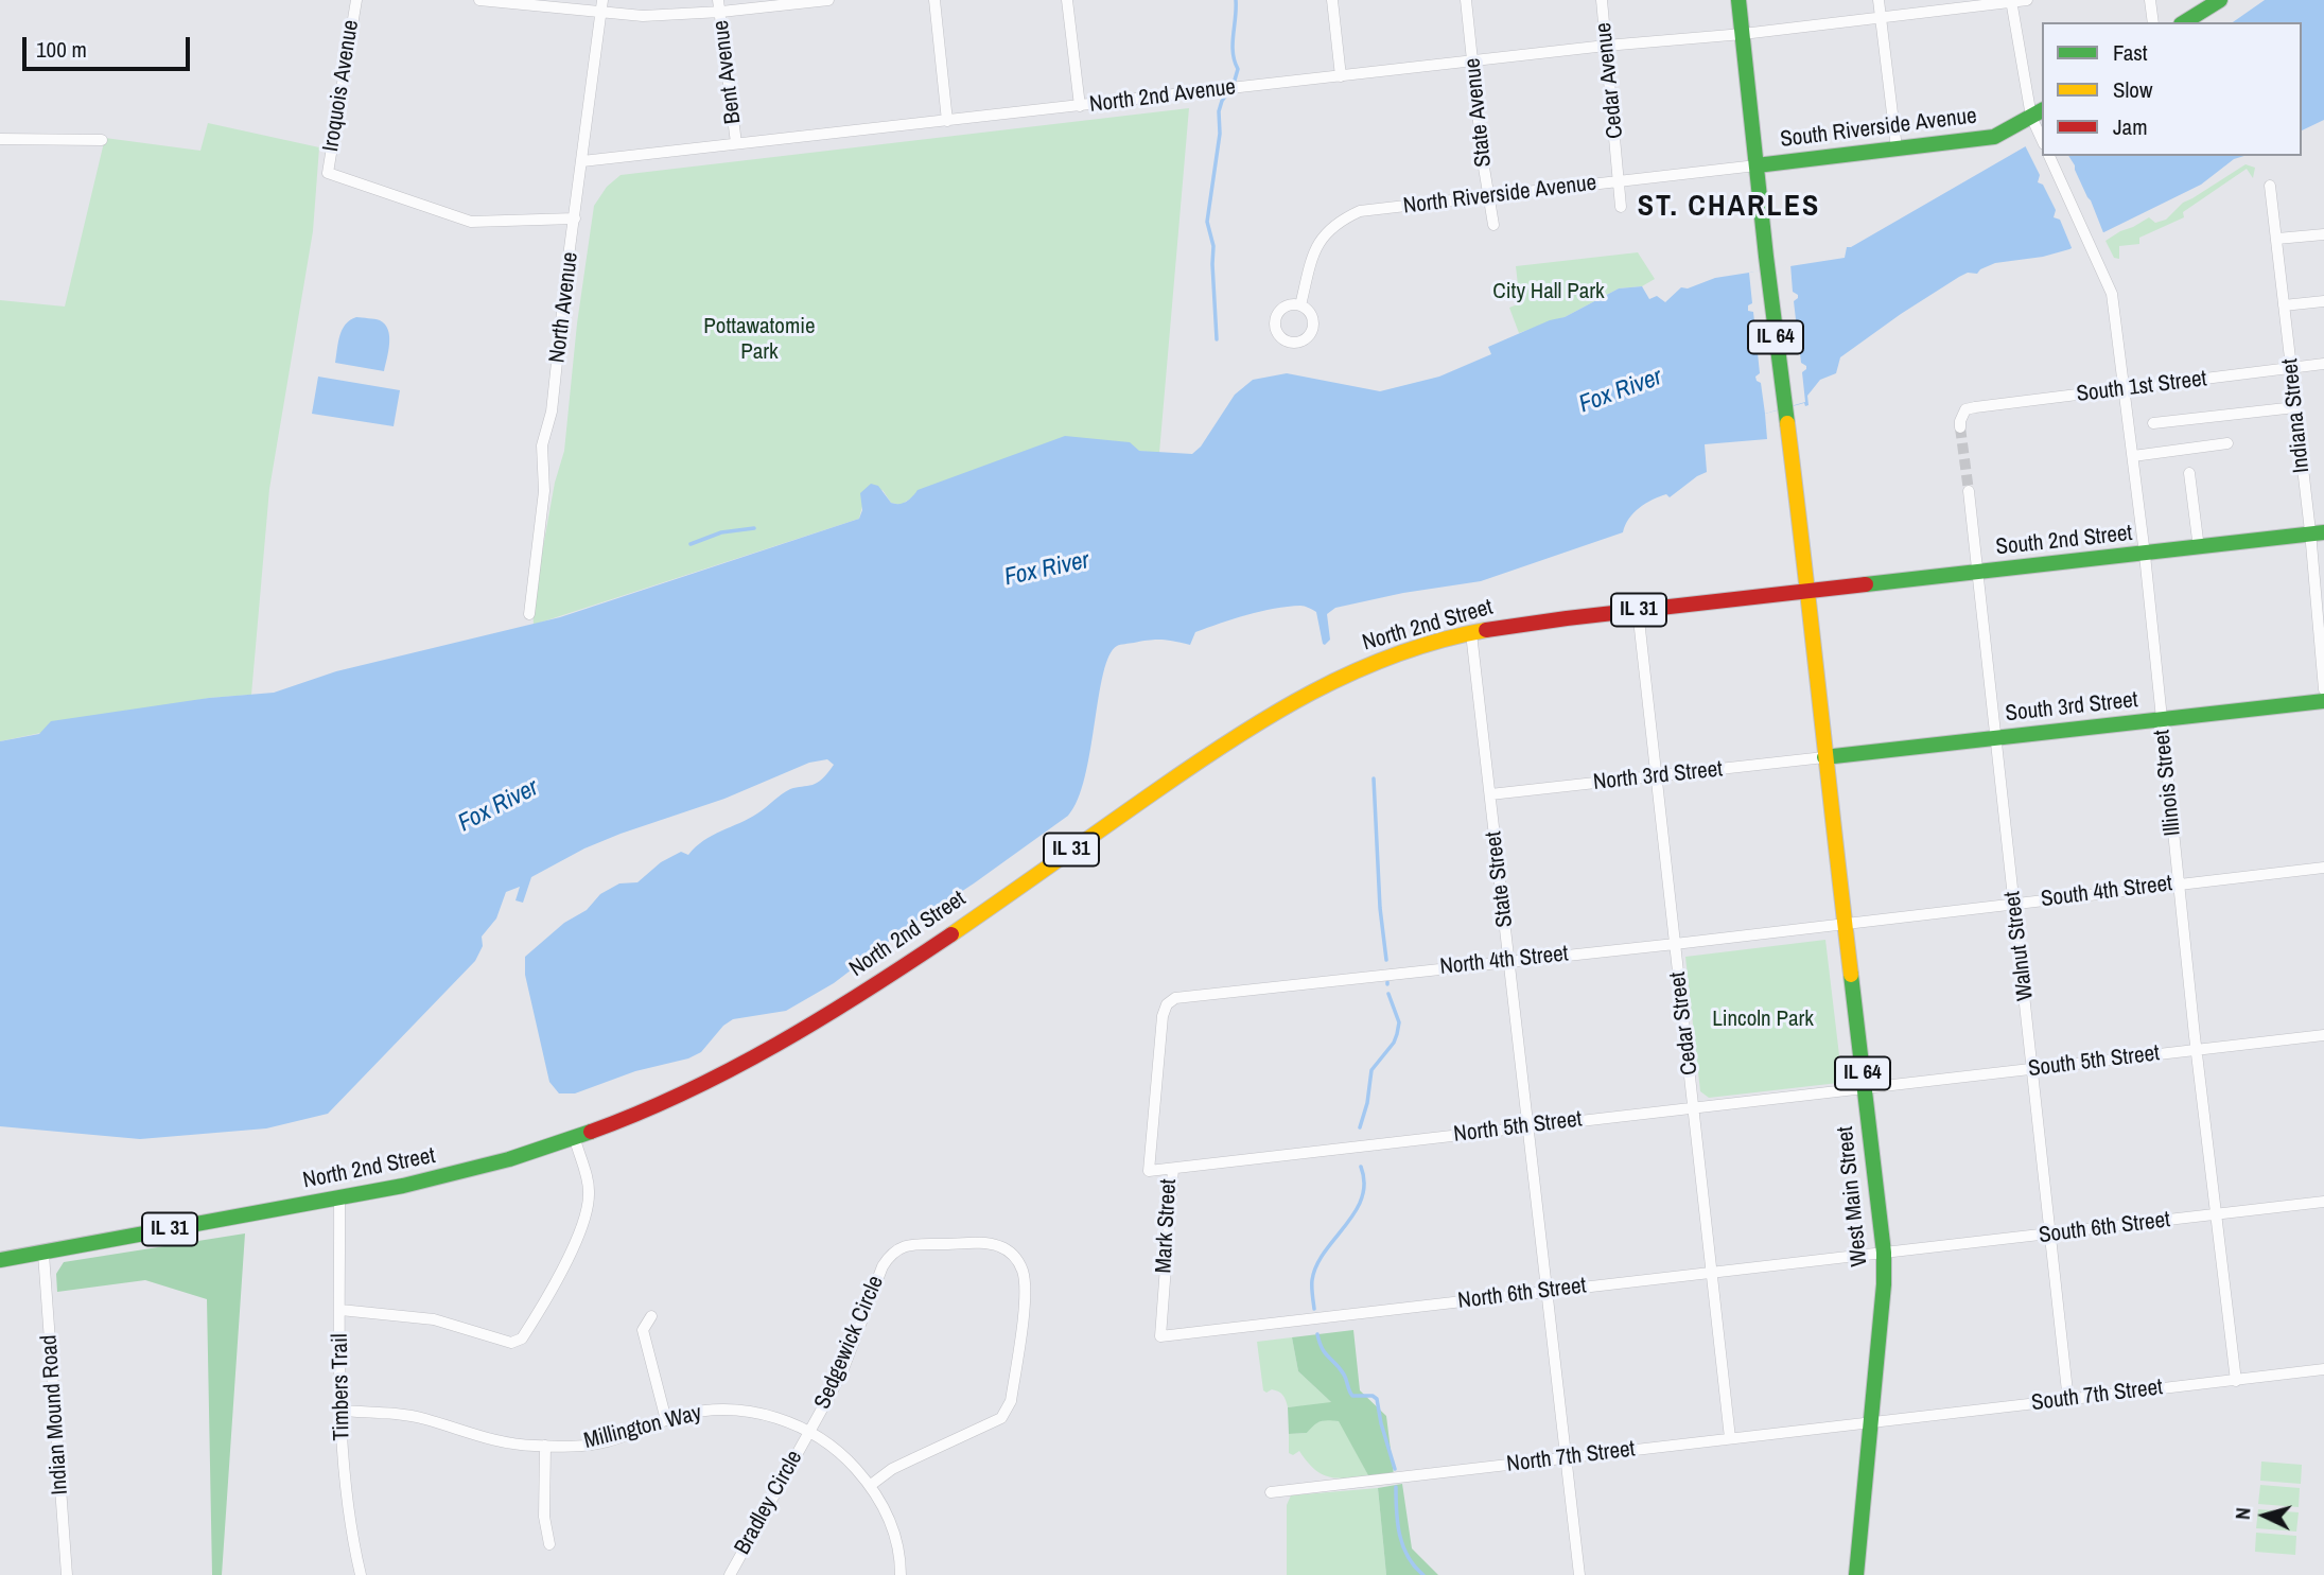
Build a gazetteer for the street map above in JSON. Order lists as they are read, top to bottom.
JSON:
{
  "streets": {
    "main road": [
      "South Riverside Avenue",
      "IL 64",
      "South 2nd Street",
      "IL 31",
      "North 2nd Street",
      "South 3rd Street",
      "West Main Street"
    ],
    "street": [
      "Bent Avenue",
      "Cedar Avenue",
      "Iroquois Avenue",
      "North 2nd Avenue",
      "State Avenue",
      "North Riverside Avenue",
      "North Avenue",
      "South 1st Street",
      "Indiana Street",
      "North 3rd Street",
      "Illinois Street",
      "State Street",
      "South 4th Street",
      "Walnut Street",
      "North 4th Street",
      "Cedar Street",
      "South 5th Street",
      "North 5th Street",
      "Mark Street",
      "South 6th Street",
      "North 6th Street",
      "Sedgewick Circle",
      "Timbers Trail",
      "South 7th Street",
      "Indian Mound Road",
      "Millington Way",
      "North 7th Street",
      "Bradley Circle"
    ]
  },
  "crossings": [
    ["Bent Avenue", "North 2nd Avenue"],
    ["Cedar Avenue", "North 2nd Avenue"],
    ["Cedar Avenue", "North Riverside Avenue"],
    ["Iroquois Avenue", "North Avenue"],
    ["North 2nd Avenue", "State Avenue"],
    ["North 2nd Avenue", "North Avenue"],
    ["North 2nd Avenue", "IL 64"],
    ["State Avenue", "North Riverside Avenue"],
    ["South Riverside Avenue", "North Riverside Avenue"],
    ["South Riverside Avenue", "IL 64"],
    ["North Riverside Avenue", "IL 64"],
    ["IL 64", "South 2nd Street"],
    ["IL 64", "North 2nd Street"],
    ["IL 64", "West Main Street"],
    ["South 1st Street", "Indiana Street"],
    ["South 1st Street", "Illinois Street"],
    ["Indiana Street", "South 2nd Street"],
    ["South 2nd Street", "North 2nd Street"],
    ["South 2nd Street", "Illinois Street"],
    ["South 2nd Street", "Walnut Street"],
    ["South 2nd Street", "West Main Street"],
    ["North 2nd Street", "State Street"],
    ["North 2nd Street", "Cedar Street"],
    ["North 2nd Street", "West Main Street"],
    ["North 2nd Street", "Timbers Trail"],
    ["North 2nd Street", "Indian Mound Road"],
    ["South 3rd Street", "North 3rd Street"],
    ["South 3rd Street", "Illinois Street"],
    ["South 3rd Street", "Walnut Street"],
    ["South 3rd Street", "West Main Street"],
    ["North 3rd Street", "State Street"],
    ["North 3rd Street", "Cedar Street"],
    ["North 3rd Street", "West Main Street"],
    ["Illinois Street", "South 4th Street"],
    ["Illinois Street", "South 5th Street"],
    ["Illinois Street", "South 6th Street"],
    ["Illinois Street", "South 7th Street"],
    ["State Street", "North 4th Street"],
    ["State Street", "North 5th Street"],
    ["State Street", "North 6th Street"],
    ["State Street", "North 7th Street"],
    ["South 4th Street", "Walnut Street"],
    ["South 4th Street", "North 4th Street"],
    ["South 4th Street", "West Main Street"],
    ["Walnut Street", "South 5th Street"],
    ["Walnut Street", "South 6th Street"],
    ["Walnut Street", "South 7th Street"],
    ["North 4th Street", "Cedar Street"],
    ["North 4th Street", "West Main Street"],
    ["North 4th Street", "Mark Street"],
    ["Cedar Street", "North 5th Street"],
    ["Cedar Street", "North 6th Street"],
    ["Cedar Street", "North 7th Street"],
    ["South 5th Street", "North 5th Street"],
    ["South 5th Street", "West Main Street"],
    ["North 5th Street", "West Main Street"],
    ["North 5th Street", "Mark Street"],
    ["West Main Street", "South 6th Street"],
    ["West Main Street", "North 6th Street"],
    ["West Main Street", "South 7th Street"],
    ["West Main Street", "North 7th Street"],
    ["Mark Street", "North 6th Street"],
    ["South 6th Street", "North 6th Street"],
    ["Sedgewick Circle", "Millington Way"],
    ["Sedgewick Circle", "Bradley Circle"],
    ["Timbers Trail", "Millington Way"],
    ["South 7th Street", "North 7th Street"],
    ["Millington Way", "Bradley Circle"]
  ],
  "districts": ["ST. CHARLES"],
  "water": ["Fox River"],
  "parks": ["City Hall Park", "Pottawatomie Park", "Lincoln Park"],
  "legend": ["Fast", "Slow", "Jam"],
  "scale_bar": "100 m",
  "north": "left"
}
